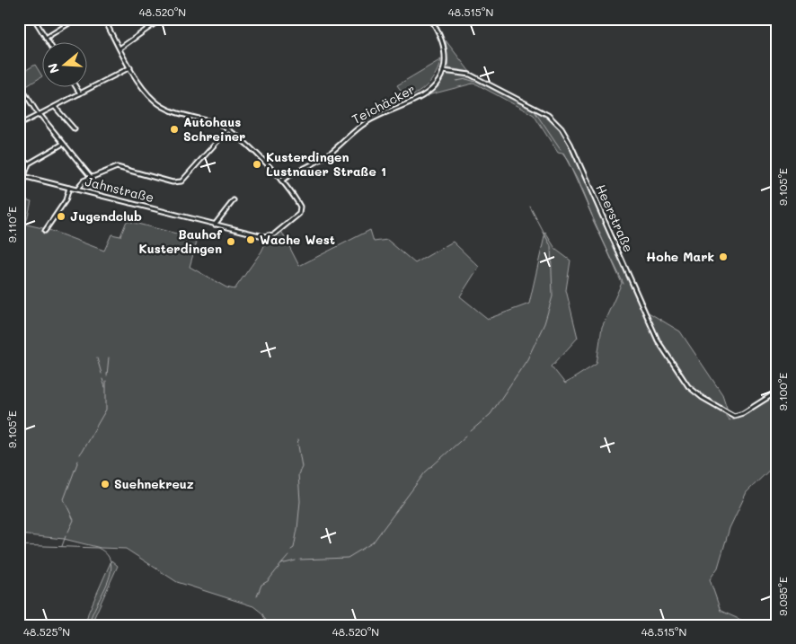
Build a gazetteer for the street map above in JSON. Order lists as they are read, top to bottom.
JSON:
{
  "streets": {
    "street": ["Teichäcker", "Jahnstraße", "Heerstraße"]
  },
  "crossings": [
    ["Teichäcker", "Jahnstraße"],
    ["Teichäcker", "Heerstraße"]
  ],
  "places": [
    "Autohaus Schreiner",
    "Kusterdingen Lustnauer Straße 1",
    "Jugendclub",
    "Wache West",
    "Bauhof Kusterdingen",
    "Hohe Mark",
    "Suehnekreuz"
  ],
  "north": "left",
  "coordinates": [
    "48.520°N",
    "48.515°N",
    "9.105°E",
    "9.110°E",
    "9.100°E",
    "9.095°E",
    "48.525°N"
  ]
}
